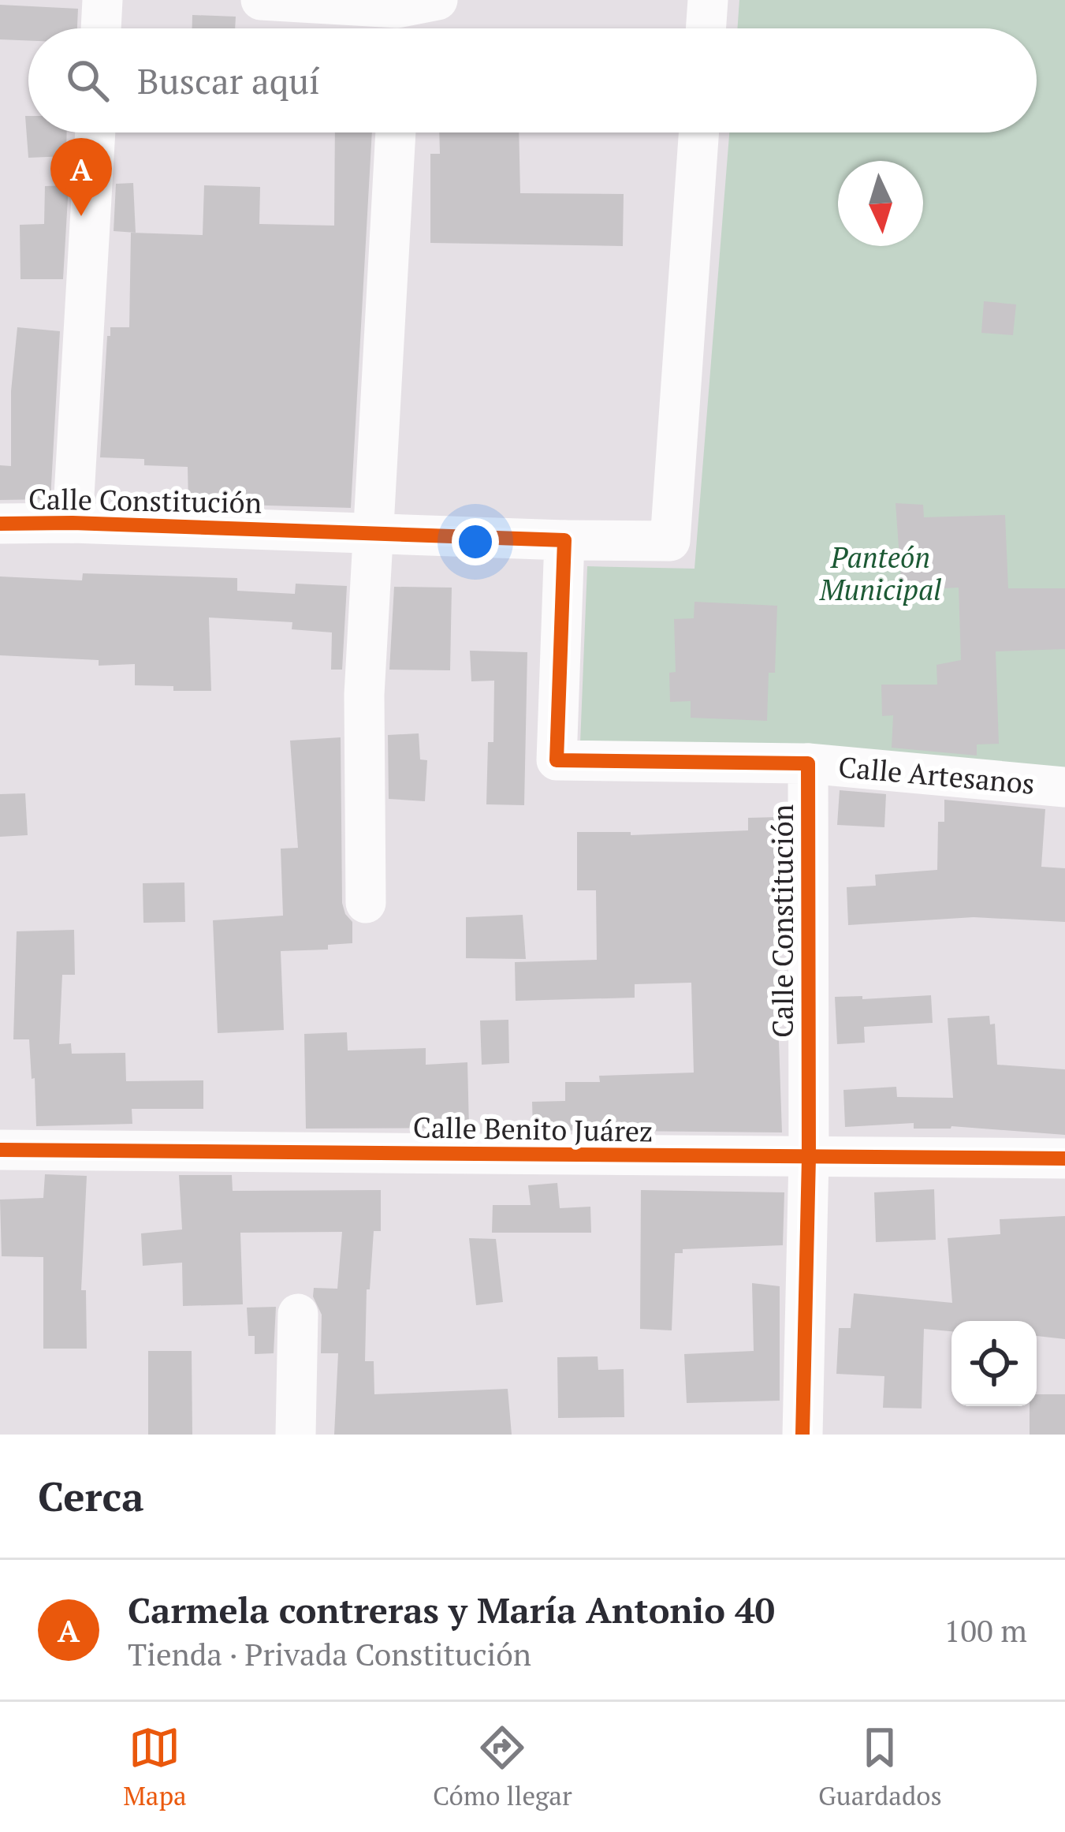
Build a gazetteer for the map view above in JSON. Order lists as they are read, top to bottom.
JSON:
{
  "streets": {
    "street": ["Calle Constitución", "Calle Artesanos", "Calle Benito Juárez"]
  },
  "crossings": [
    ["Calle Constitución", "Calle Artesanos"],
    ["Calle Constitución", "Calle Benito Juárez"]
  ],
  "parks": ["Panteón Municipal"],
  "north": "bottom",
  "page": {
    "search": "Buscar aquí",
    "pins": "A",
    "heading": "Cerca",
    "list": [
      {
        "mark": "A",
        "name": "Carmela contreras y María Antonio 40",
        "note": "Tienda · Privada Constitución",
        "value": "100 m"
      }
    ],
    "nav": ["Mapa", "Cómo llegar", "Guardados"]
  }
}
